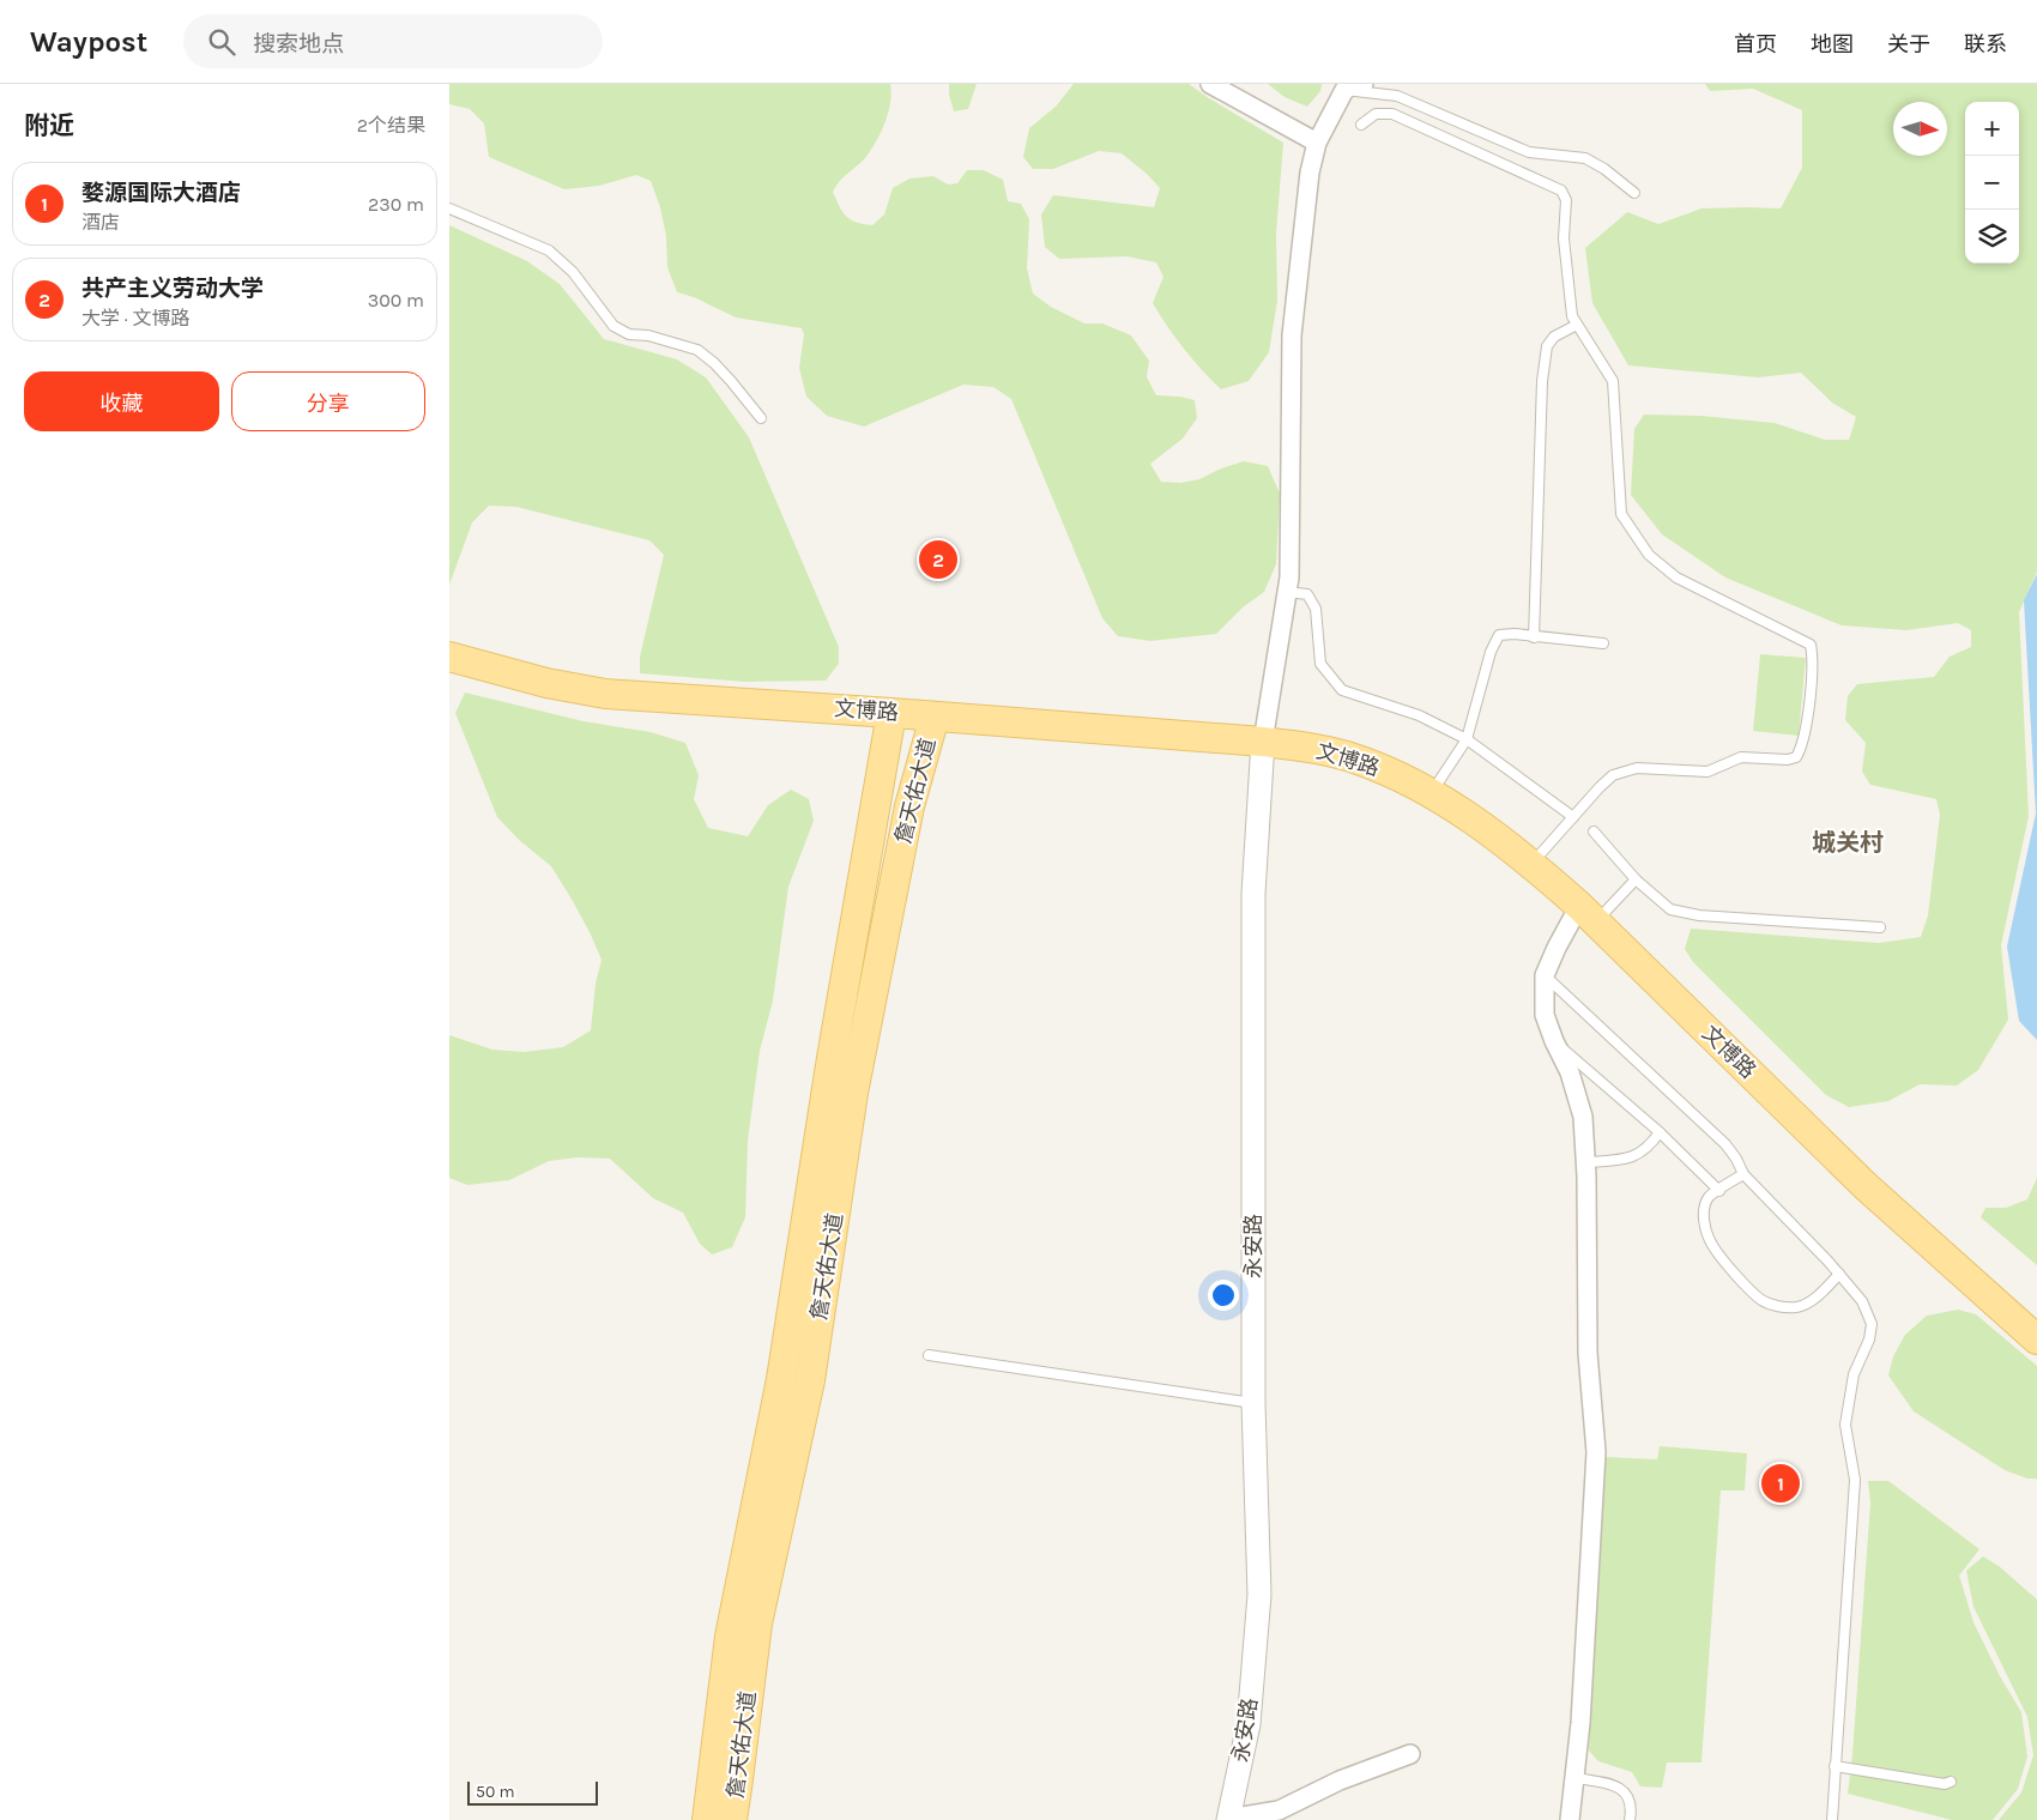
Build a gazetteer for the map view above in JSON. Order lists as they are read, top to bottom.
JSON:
{
  "streets": {
    "main road": ["文博路", "詹天佑大道"],
    "street": ["永安路"]
  },
  "crossings": [
    ["文博路", "詹天佑大道"],
    ["文博路", "永安路"]
  ],
  "districts": ["城关村"],
  "scale_bar": "50 m",
  "north": "right",
  "page": {
    "header": "Waypost",
    "search": "搜索地点",
    "nav": [
      "首页",
      "地图",
      "关于",
      "联系"
    ],
    "heading": ["附近", "2个结果"],
    "map_buttons": ["+", "−"],
    "list": [
      {
        "mark": "1",
        "name": "婺源国际大酒店",
        "note": "酒店",
        "value": "230 m"
      },
      {
        "mark": "2",
        "name": "共产主义劳动大学",
        "note": "大学 · 文博路",
        "value": "300 m"
      }
    ],
    "buttons": ["收藏", "分享"],
    "pins": ["2", "1"],
    "scale": "50 m"
  }
}
